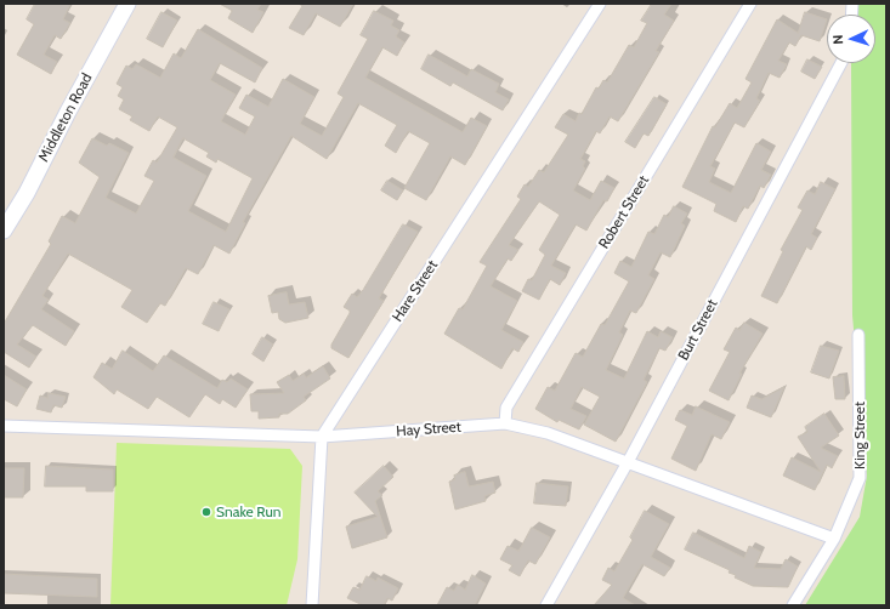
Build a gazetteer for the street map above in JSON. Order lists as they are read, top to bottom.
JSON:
{
  "streets": {
    "main road": ["Middleton Road"],
    "street": [
      "Robert Street",
      "Hare Street",
      "Burt Street",
      "Hay Street",
      "King Street"
    ]
  },
  "crossings": [
    ["Robert Street", "Hay Street"],
    ["Hare Street", "Hay Street"],
    ["Burt Street", "Hay Street"],
    ["Hay Street", "King Street"]
  ],
  "places": ["Snake Run"],
  "north": "left"
}
